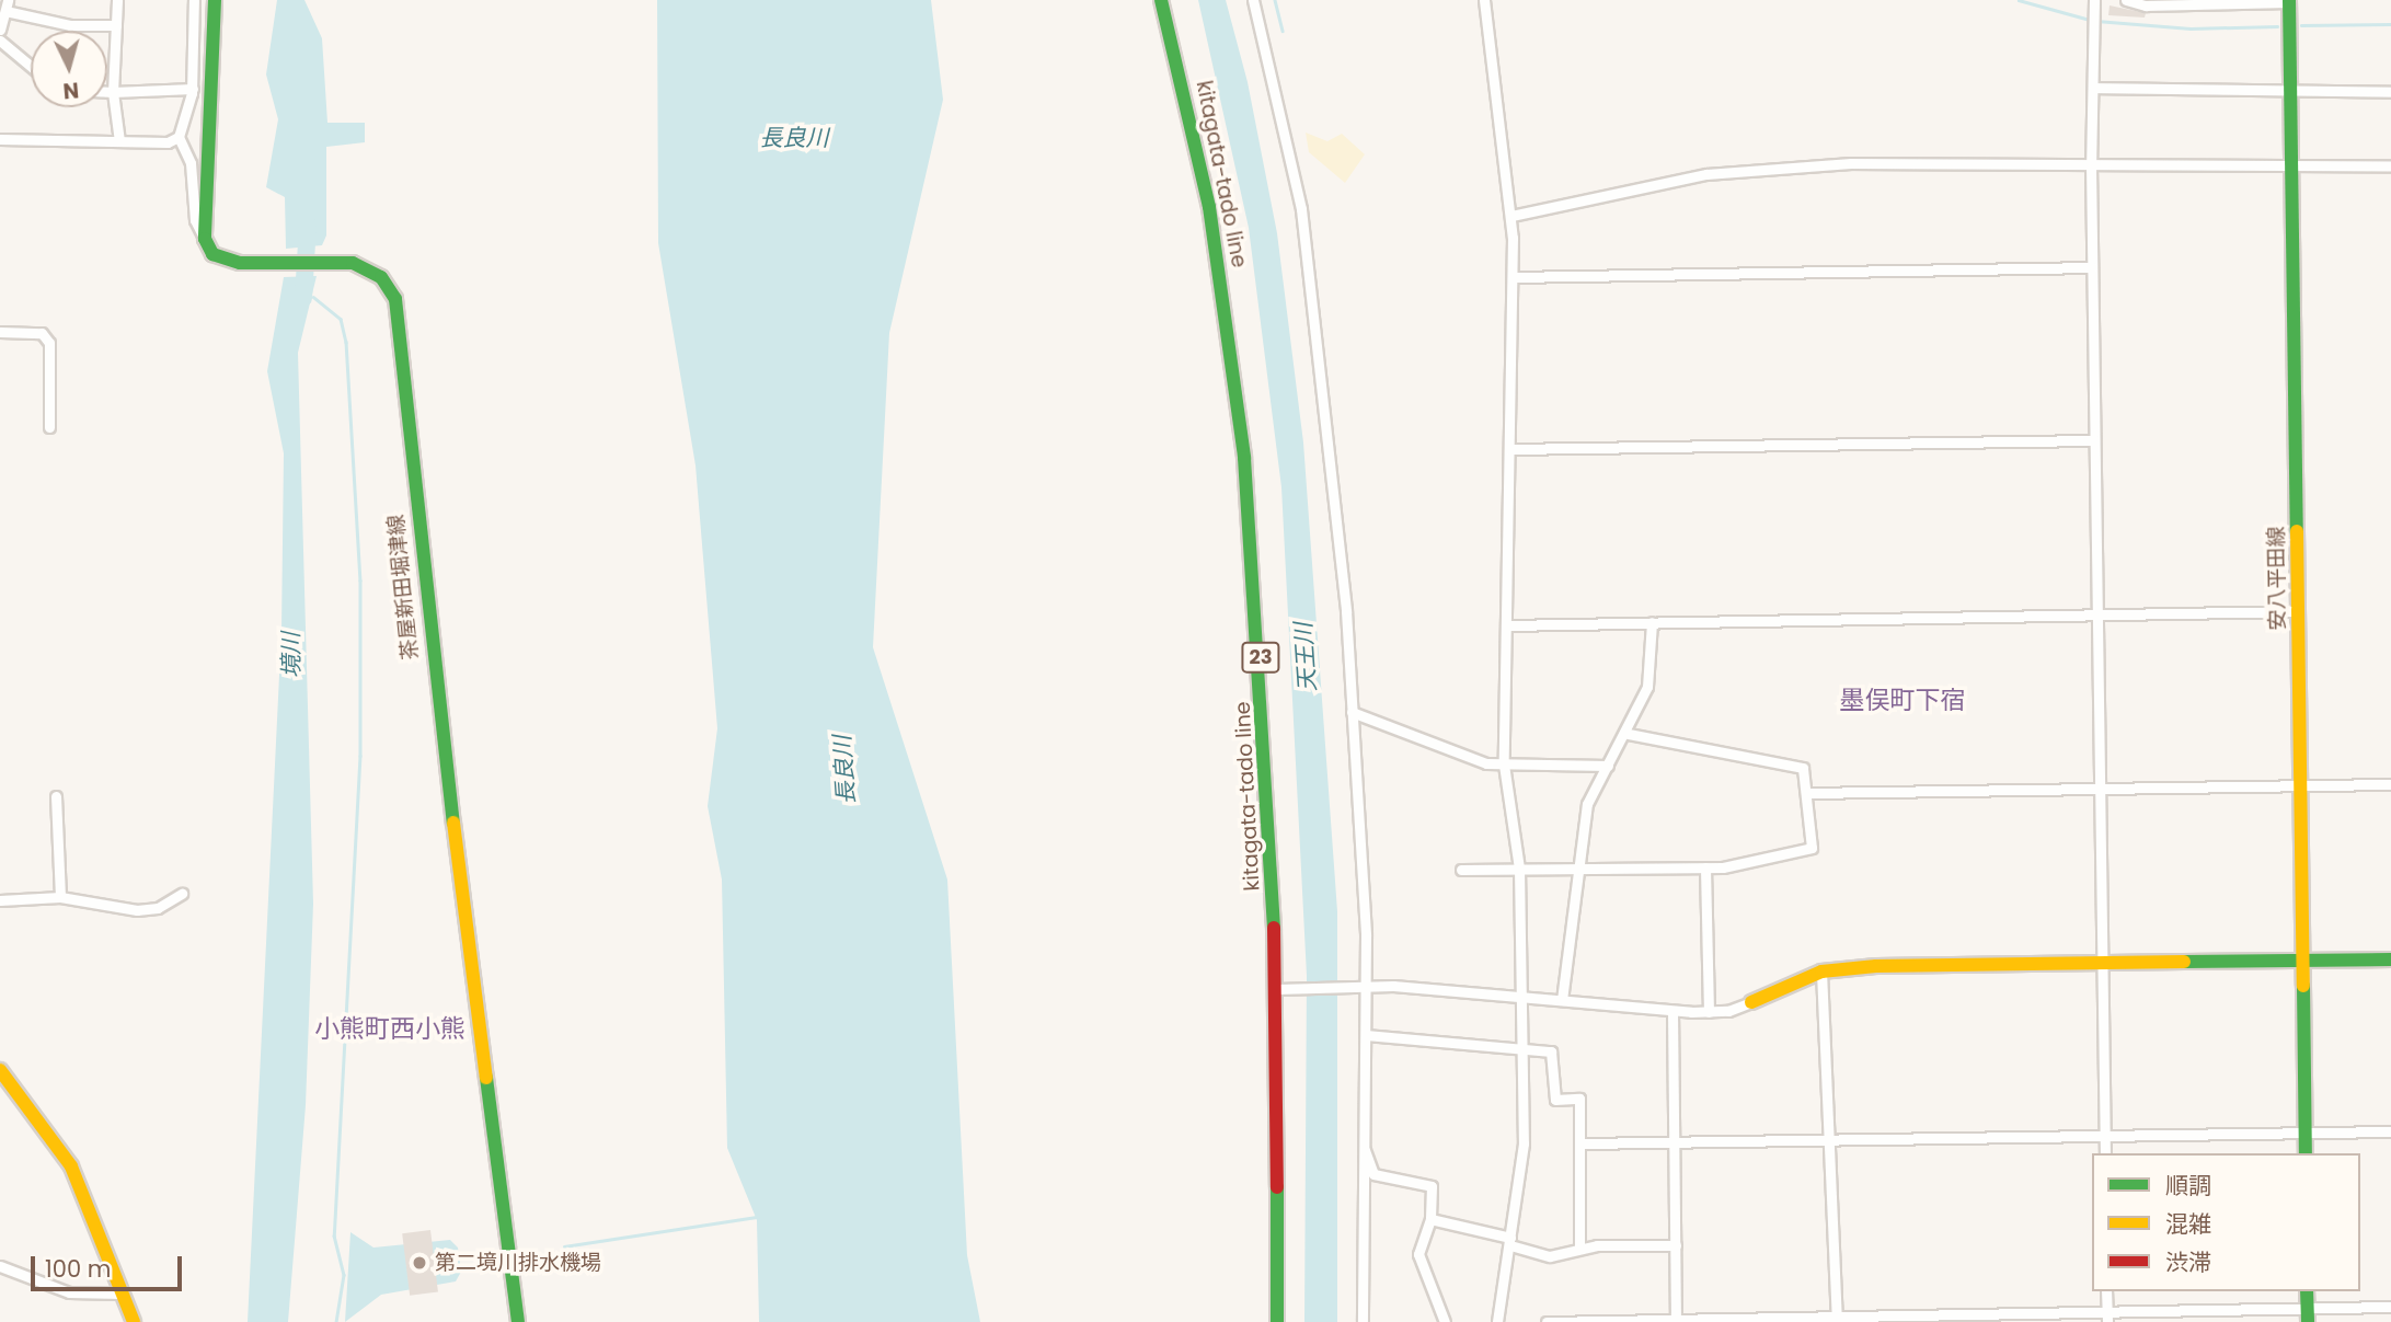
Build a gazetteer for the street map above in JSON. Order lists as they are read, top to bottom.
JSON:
{
  "streets": {
    "main road": [
      "kitagata-tado line",
      "安八平田線",
      "茶屋新田堀津線",
      "23"
    ]
  },
  "districts": ["墨俣町下宿", "小熊町西小熊"],
  "water": ["長良川", "境川", "天王川"],
  "places": ["第二境川排水機場"],
  "legend": ["順調", "混雑", "渋滞"],
  "scale_bar": "100 m",
  "north": "bottom"
}
